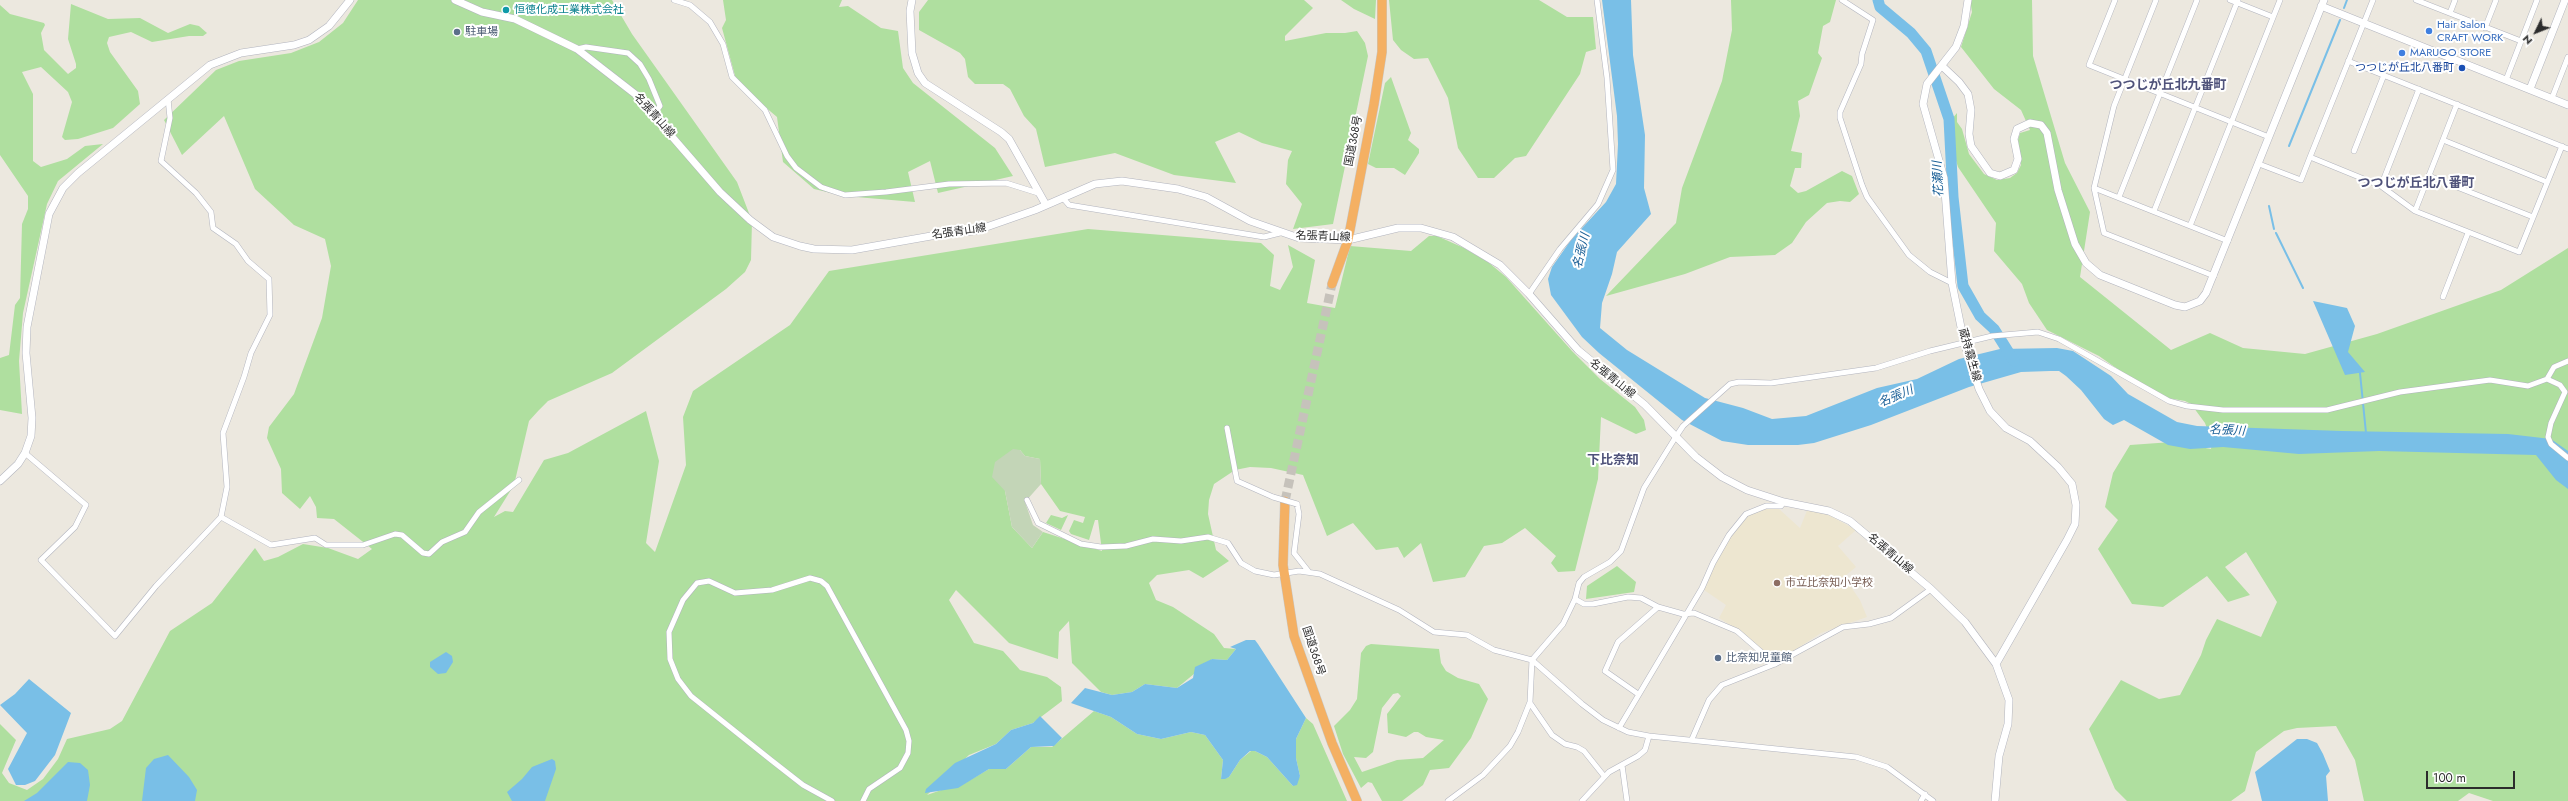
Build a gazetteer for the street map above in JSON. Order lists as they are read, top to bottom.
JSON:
{
  "streets": {
    "highway": ["国道368号"],
    "main road": ["名張青山線", "蔵持霧生線"]
  },
  "crossings": [
    ["名張青山線", "国道368号"],
    ["名張青山線", "蔵持霧生線"]
  ],
  "districts": ["つつじが丘北九番町", "つつじが丘北八番町", "下比奈知"],
  "water": ["花瀬川", "名張川"],
  "places": [
    "恒徳化成工業株式会社",
    "Hair Salon CRAFT WORK",
    "駐車場",
    "MARUGO STORE",
    "つつじが丘北八番町",
    "市立比奈知小学校",
    "比奈知児童館"
  ],
  "scale_bar": "100 m",
  "north": "bottom left"
}
